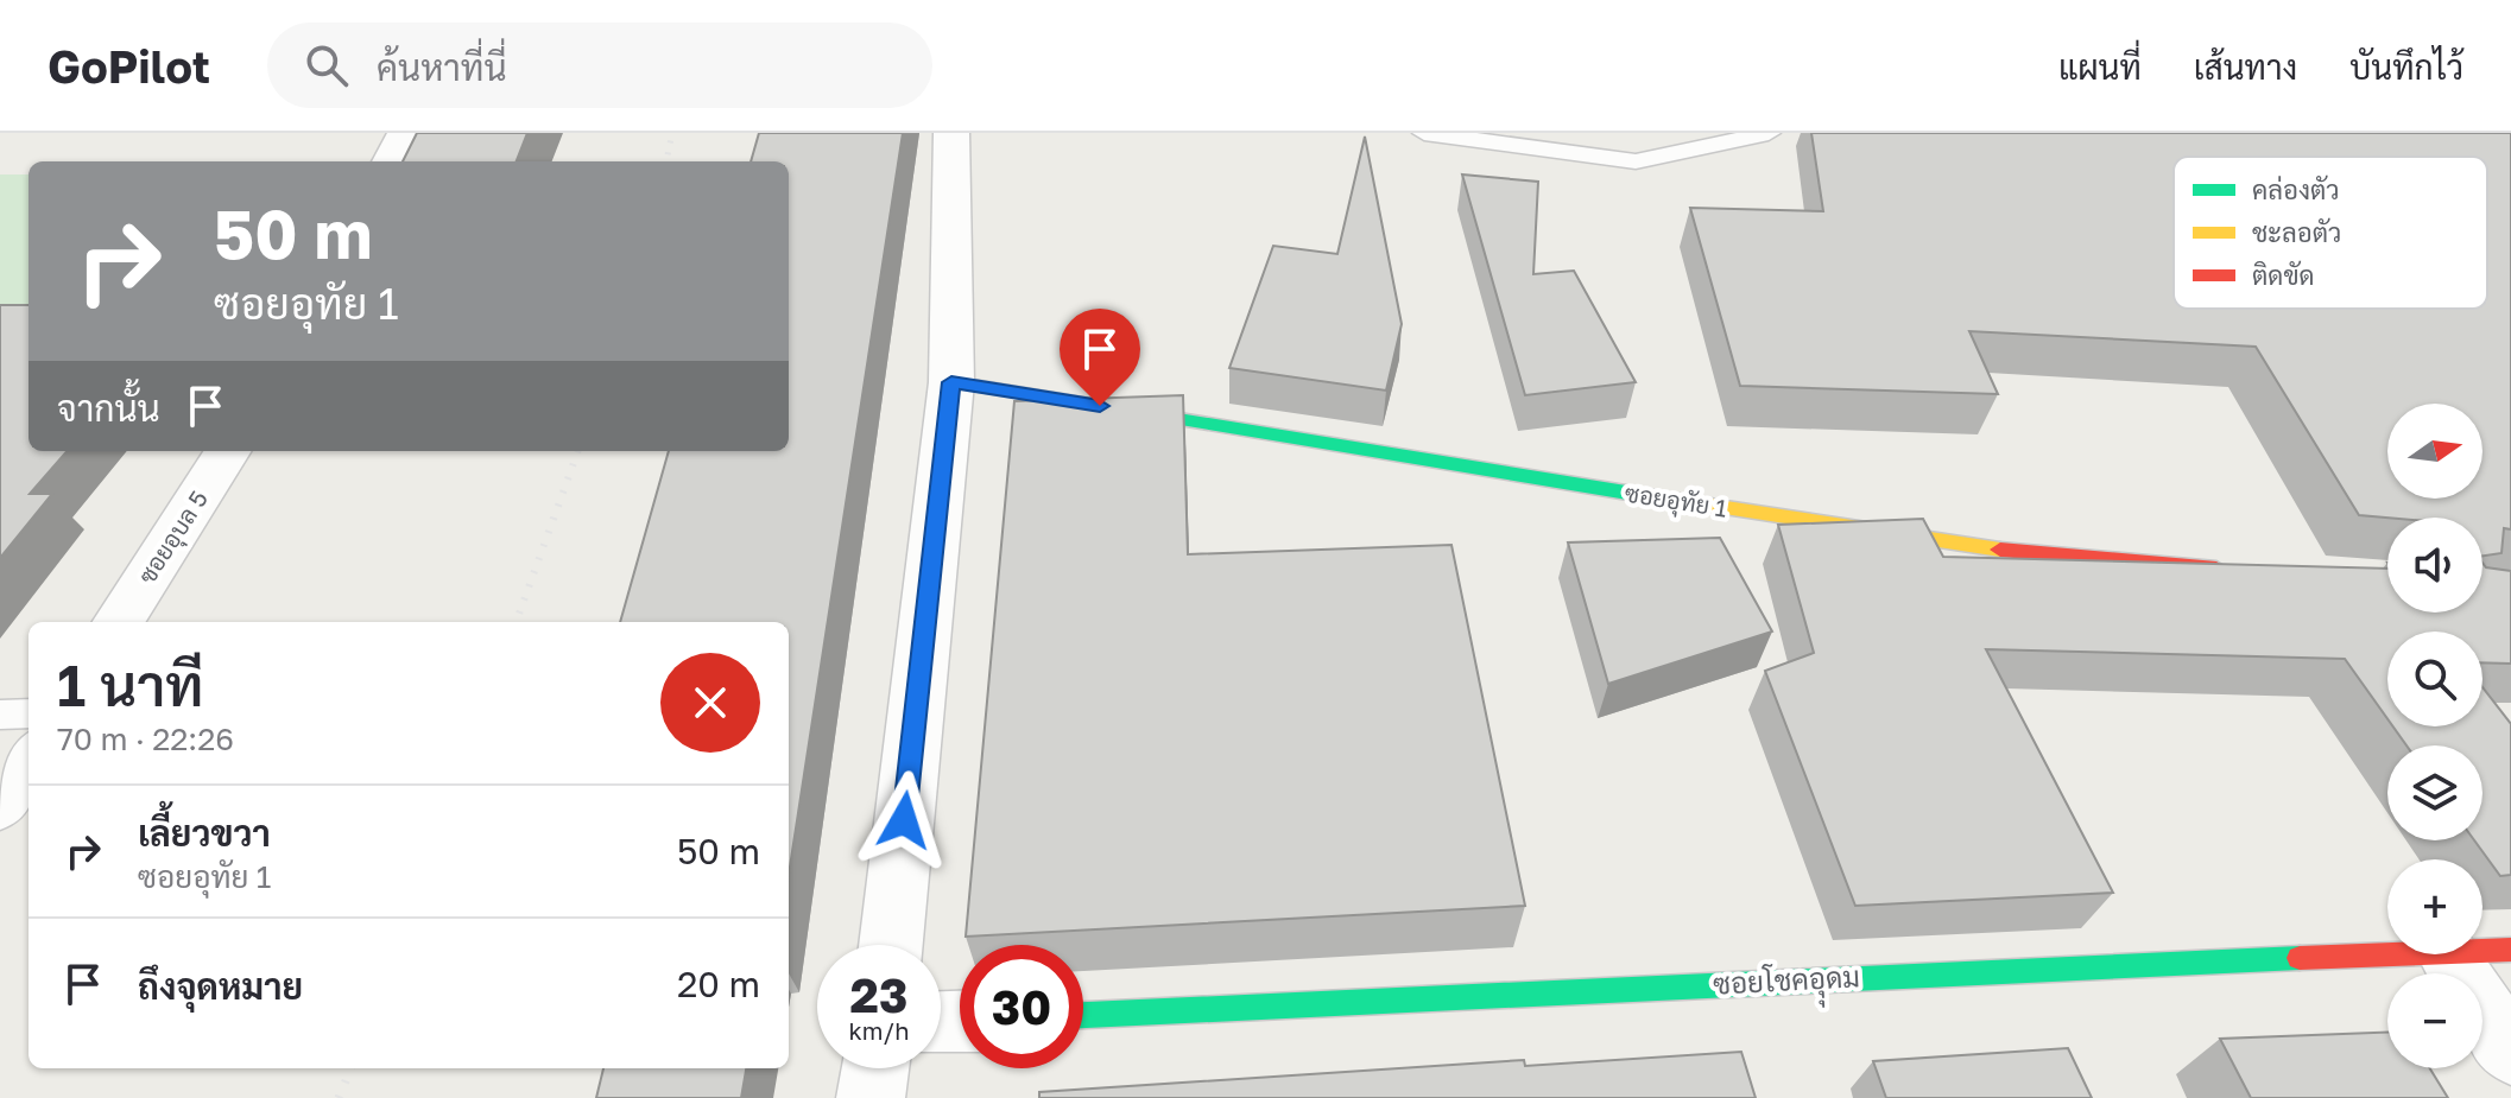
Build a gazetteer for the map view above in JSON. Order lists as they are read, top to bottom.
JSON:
{
  "streets": {
    "street": ["ซอยอุทัย 1", "ซอยอุบล 5", "ซอยโชคอุุดม"]
  },
  "legend": ["คล่องตัว", "ชะลอตัว", "ติดขัด"],
  "north": "right",
  "page": {
    "header": "GoPilot",
    "search": "ค้นหาที่นี่",
    "nav": ["แผนที่", "เส้นทาง", "บันทึกไว้"],
    "turn": ["50 m", "ซอยอุทัย 1"],
    "then": "จากนั้น",
    "map_buttons": ["+", "−"],
    "heading": ["1 นาที", "70 m · 22:26"],
    "list": [
      {
        "name": "เลี้ยวขวา",
        "note": "ซอยอุทัย 1",
        "value": "50 m"
      },
      {
        "name": "ถึงจุดหมาย",
        "value": "20 m"
      }
    ],
    "speed": "23 km/h",
    "limit": "30"
  }
}
